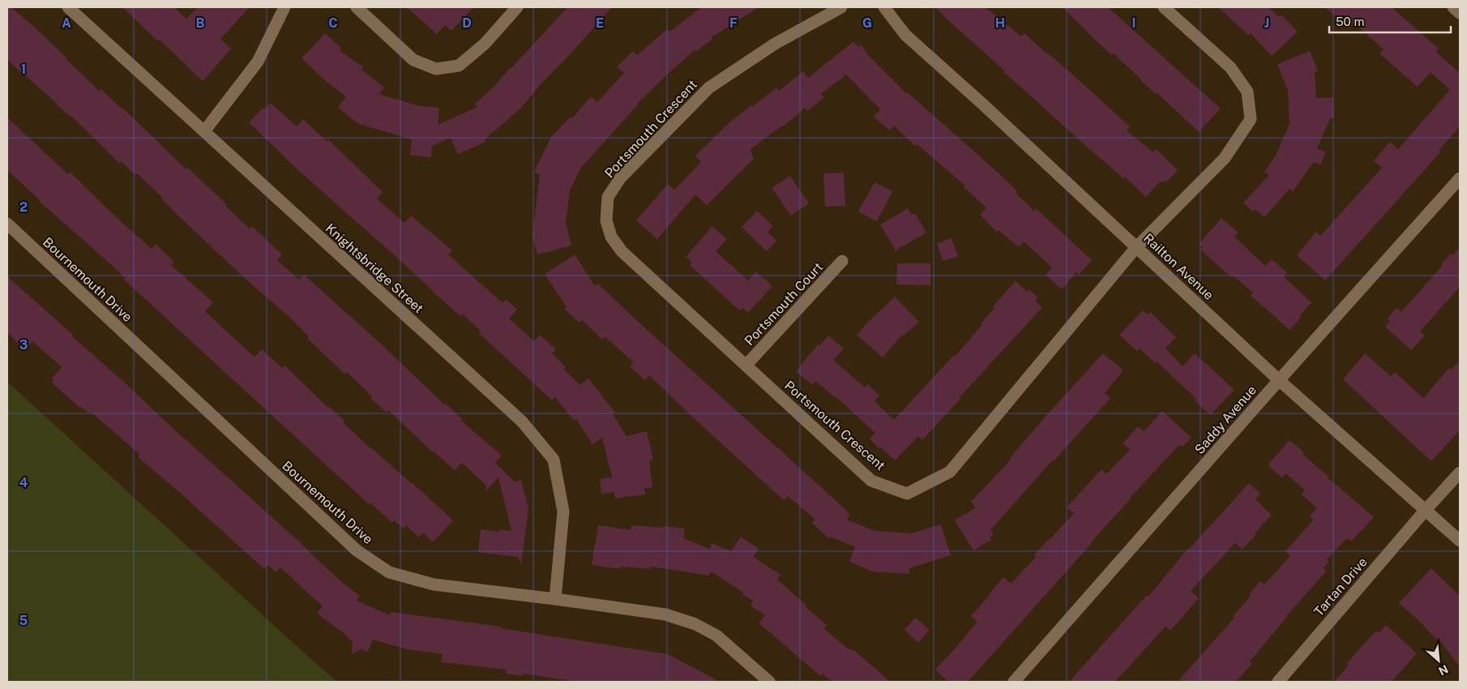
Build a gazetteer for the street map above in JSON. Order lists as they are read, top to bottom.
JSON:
{
  "streets": {
    "street": [
      "Portsmouth Crescent",
      "Railton Avenue",
      "Knightsbridge Street",
      "Bournemouth Drive",
      "Portsmouth Court",
      "Saddy Avenue",
      "Tartan Drive"
    ]
  },
  "crossings": [
    ["Portsmouth Crescent", "Railton Avenue"],
    ["Portsmouth Crescent", "Portsmouth Court"],
    ["Railton Avenue", "Saddy Avenue"],
    ["Railton Avenue", "Tartan Drive"],
    ["Knightsbridge Street", "Bournemouth Drive"]
  ],
  "scale_bar": "50 m",
  "north": "bottom right",
  "grid": {
    "columns": [
      "A",
      "B",
      "C",
      "D",
      "E",
      "F",
      "G",
      "H",
      "I",
      "J"
    ],
    "rows": [
      "1",
      "2",
      "3",
      "4",
      "5"
    ]
  }
}
